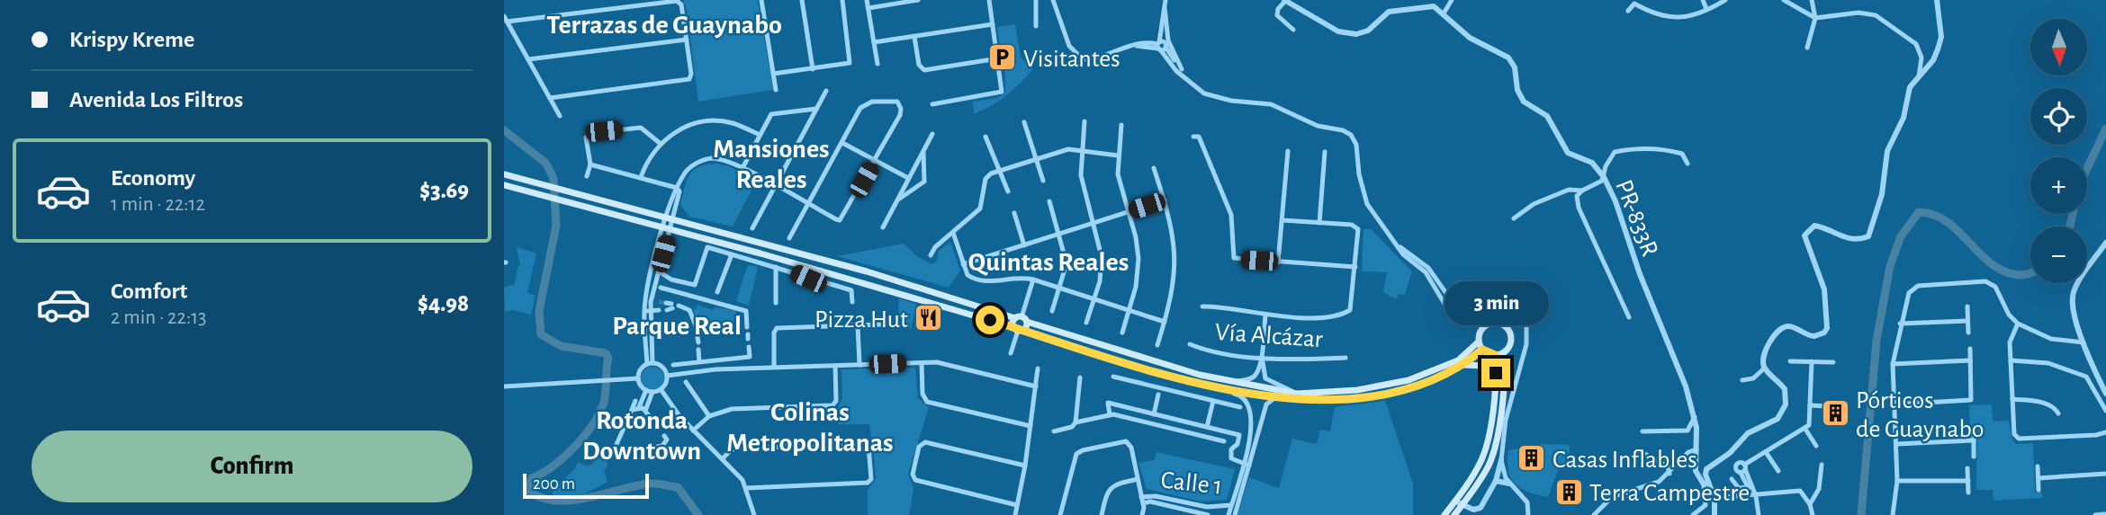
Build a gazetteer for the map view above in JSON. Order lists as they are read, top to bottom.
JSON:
{
  "streets": {
    "street": ["PR-833R", "Vía Alcázar", "Calle 1"]
  },
  "districts": [
    "Terrazas de Guaynabo",
    "Mansiones Reales",
    "Quintas Reales",
    "Parque Real",
    "Colinas Metropolitanas",
    "Rotonda Downtown"
  ],
  "places": {
    "parking": ["Visitantes"],
    "restaurant": ["Pizza Hut"],
    "building": ["Pórticos de Guaynabo", "Casas Inflables", "Terra Campestre"]
  },
  "scale_bar": "200 m",
  "north": "bottom",
  "page": {
    "banner": ["Krispy Kreme", "Avenida Los Filtros"],
    "map_buttons": ["+", "−"],
    "list": [
      {
        "name": "Economy",
        "note": "1 min · 22:12",
        "value": "$3.69"
      },
      {
        "name": "Comfort",
        "note": "2 min · 22:13",
        "value": "$4.98"
      }
    ],
    "bubble": "3 min",
    "buttons": "Confirm",
    "scale": "200 m"
  }
}
